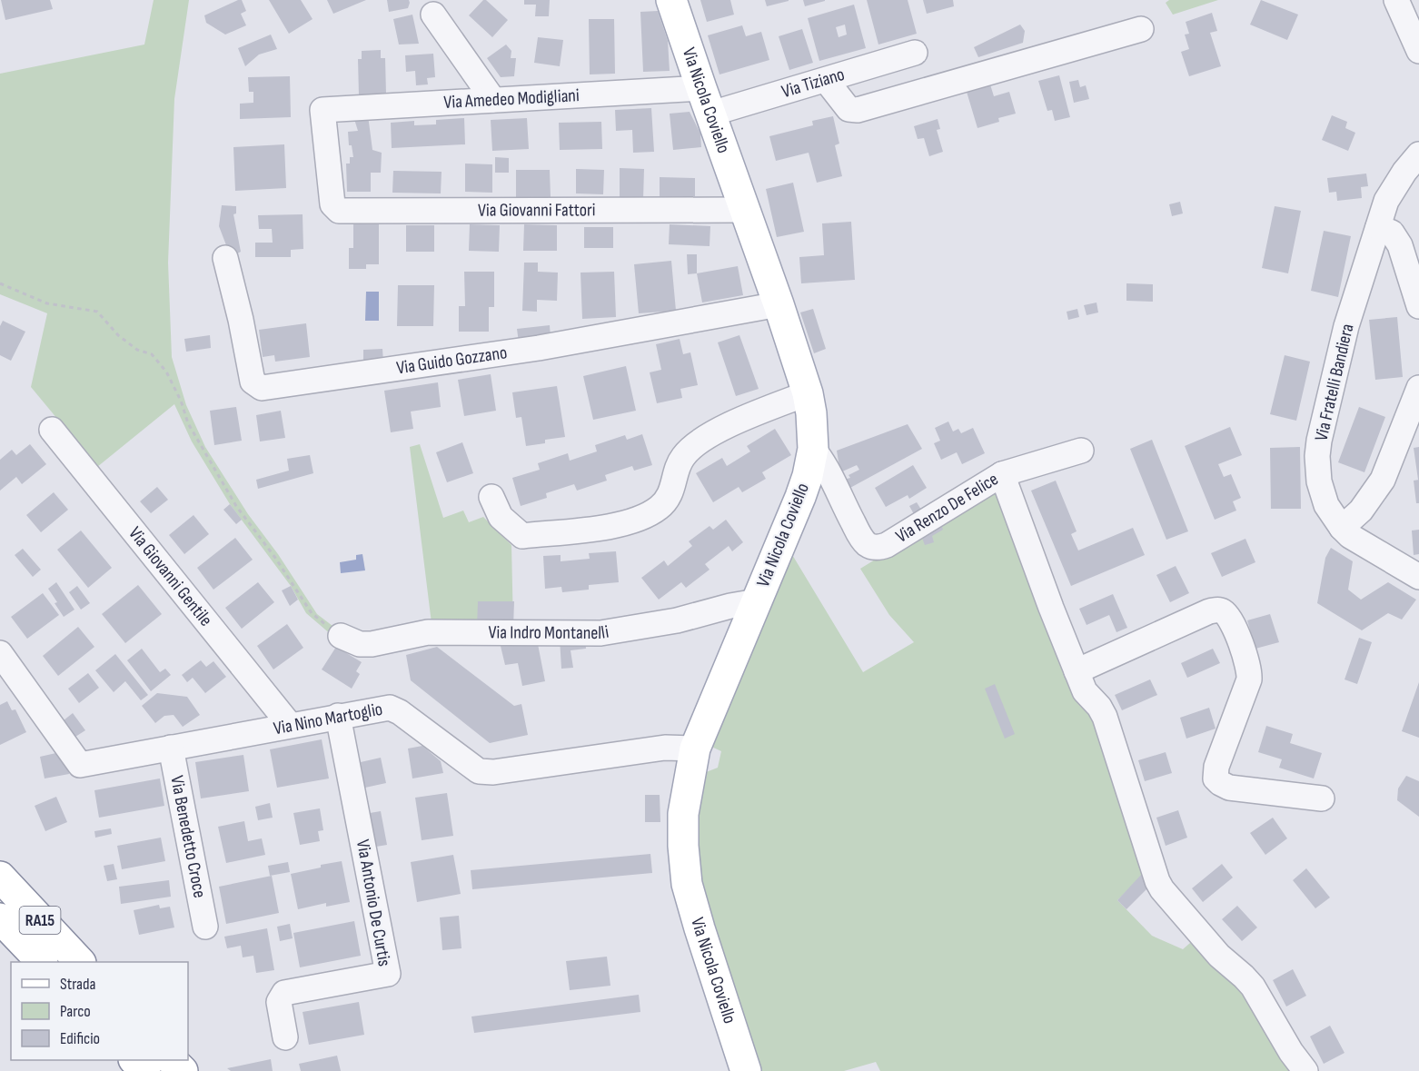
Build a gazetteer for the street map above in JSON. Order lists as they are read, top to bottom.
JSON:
{
  "streets": {
    "main road": ["Via Nicola Coviello", "RA15"],
    "street": [
      "Via Tiziano",
      "Via Amedeo Modigliani",
      "Via Giovanni Fattori",
      "Via Guido Gozzano",
      "Via Fratelli Bandiera",
      "Via Renzo De Felice",
      "Via Giovanni Gentile",
      "Via Indro Montanelli",
      "Via Nino Martoglio",
      "Via Benedetto Croce",
      "Via Antonio De Curtis"
    ]
  },
  "crossings": [
    ["Via Tiziano", "Via Amedeo Modigliani"],
    ["Via Tiziano", "Via Nicola Coviello"],
    ["Via Amedeo Modigliani", "Via Nicola Coviello"],
    ["Via Amedeo Modigliani", "Via Giovanni Fattori"],
    ["Via Nicola Coviello", "Via Giovanni Fattori"],
    ["Via Nicola Coviello", "Via Guido Gozzano"],
    ["Via Nicola Coviello", "Via Indro Montanelli"],
    ["Via Nicola Coviello", "Via Nino Martoglio"],
    ["Via Giovanni Gentile", "Via Nino Martoglio"],
    ["Via Nino Martoglio", "Via Benedetto Croce"],
    ["Via Nino Martoglio", "Via Antonio De Curtis"]
  ],
  "legend": ["Strada", "Parco", "Edificio"]
}
